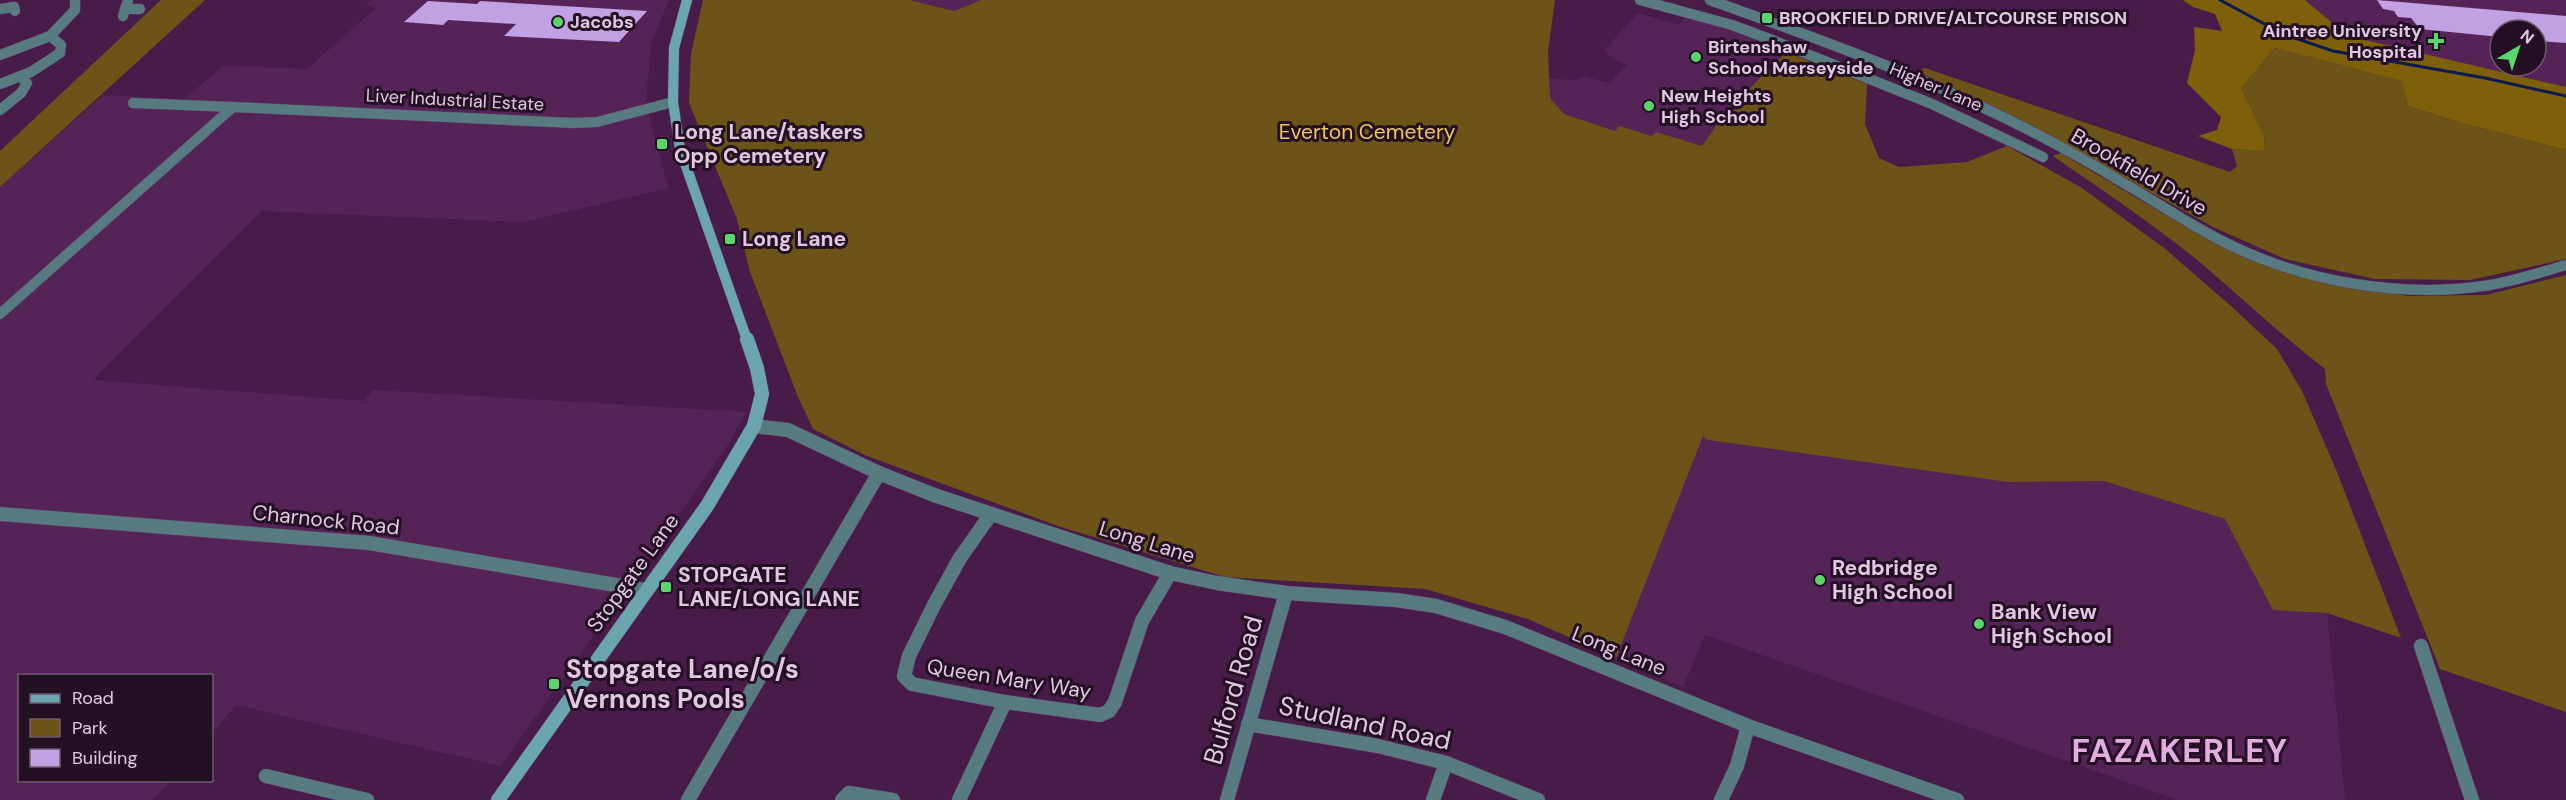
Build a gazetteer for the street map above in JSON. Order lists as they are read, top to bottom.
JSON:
{
  "streets": {
    "main road": ["Stopgate Lane"],
    "street": [
      "Higher Lane",
      "Liver Industrial Estate",
      "Brookfield Drive",
      "Charnock Road",
      "Long Lane",
      "Queen Mary Way",
      "Bulford Road",
      "Studland Road"
    ]
  },
  "crossings": [
    ["Charnock Road", "Stopgate Lane"],
    ["Long Lane", "Stopgate Lane"],
    ["Long Lane", "Queen Mary Way"],
    ["Long Lane", "Bulford Road"],
    ["Bulford Road", "Studland Road"]
  ],
  "districts": ["FAZAKERLEY"],
  "parks": ["Everton Cemetery"],
  "places": {
    "transit": [
      "BROOKFIELD DRIVE/ALTCOURSE PRISON",
      "Long Lane/taskers Opp Cemetery",
      "Long Lane",
      "STOPGATE LANE/LONG LANE",
      "Stopgate Lane/o/s Vernons Pools"
    ],
    "other": [
      "Jacobs",
      "Birtenshaw School Merseyside",
      "New Heights High School",
      "Redbridge High School",
      "Bank View High School"
    ],
    "health": ["Aintree University Hospital"]
  },
  "legend": ["Road", "Park", "Building"],
  "north": "top right"
}
